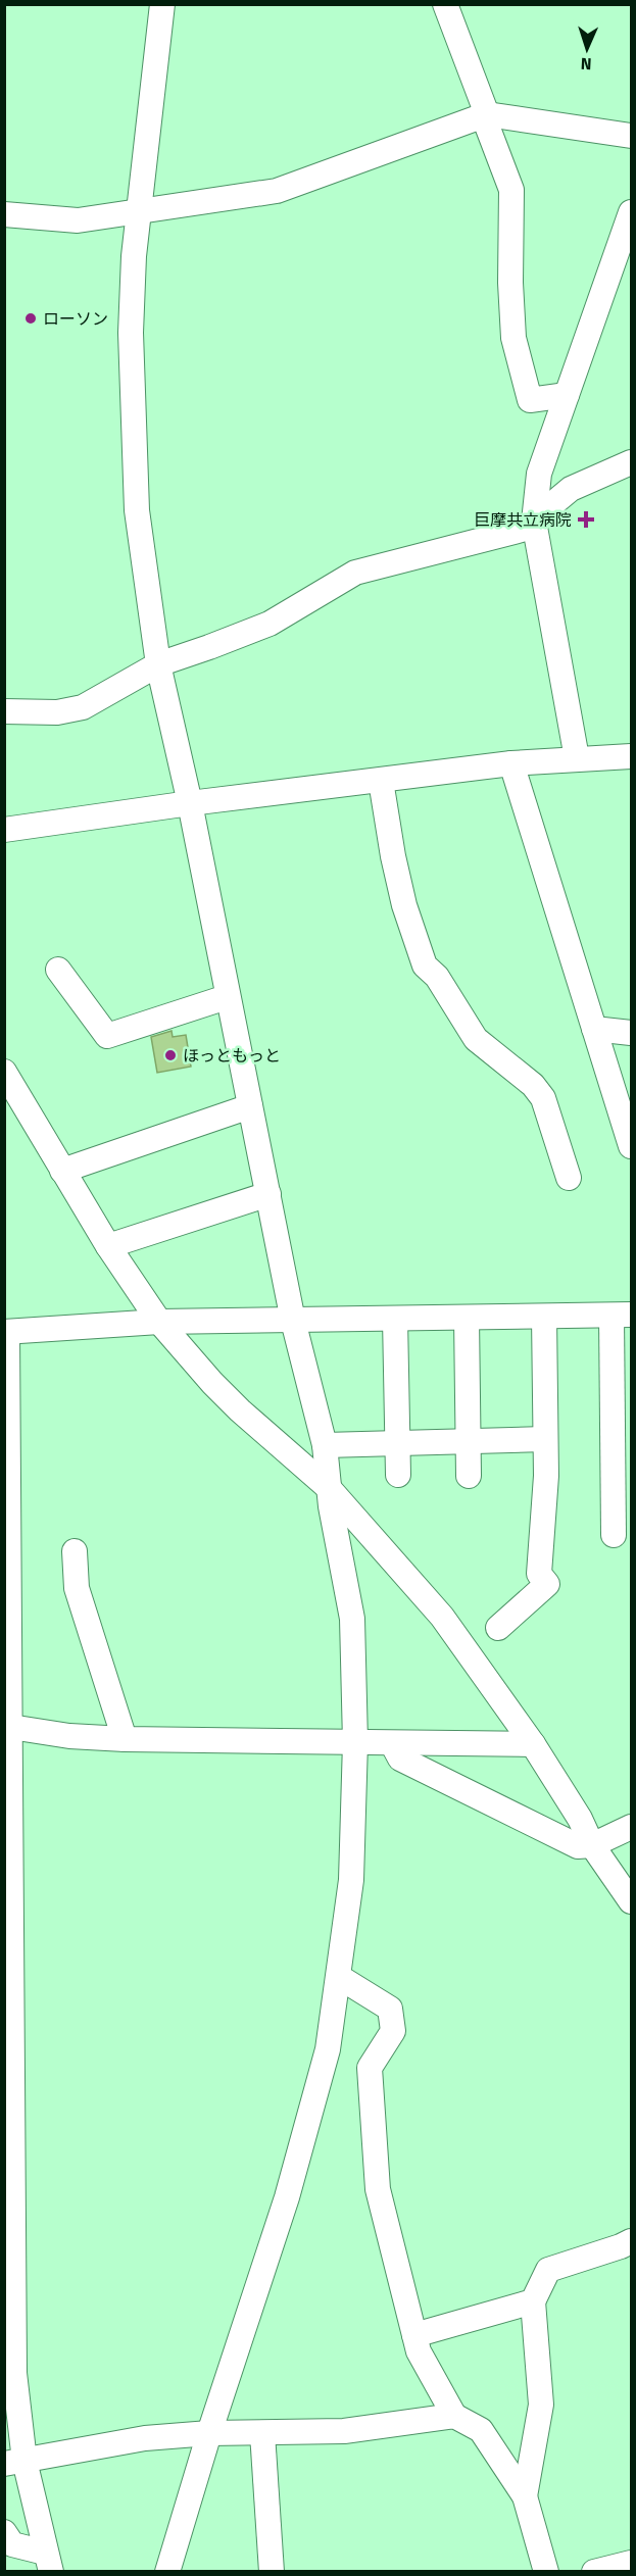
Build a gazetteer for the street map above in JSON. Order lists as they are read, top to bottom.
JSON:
{
  "places": {
    "other": ["ローソン", "ほっともっと"],
    "health": ["巨摩共立病院"]
  },
  "north": "bottom"
}
